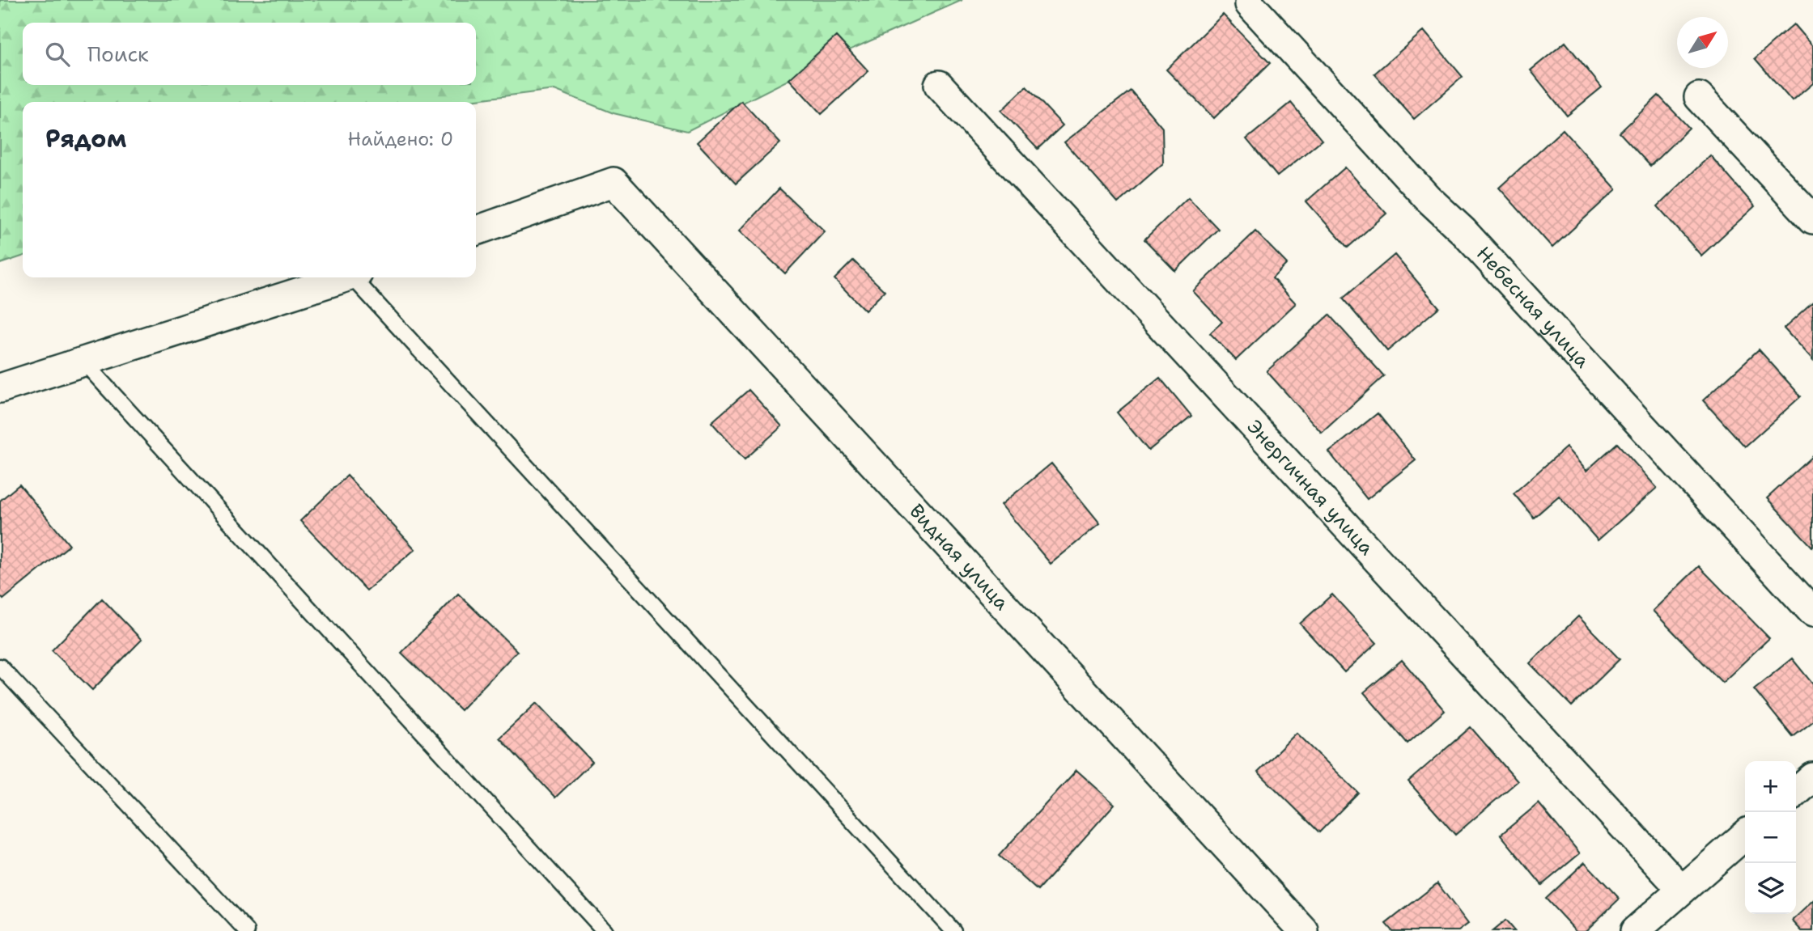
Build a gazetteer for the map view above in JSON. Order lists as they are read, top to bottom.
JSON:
{
  "streets": {
    "street": ["Небесная улица", "Энергичная улица", "Видная улица"]
  },
  "north": "top right",
  "page": {
    "search": "Поиск",
    "heading": ["Рядом", "Найдено: 0"],
    "map_buttons": ["+", "−"]
  }
}
